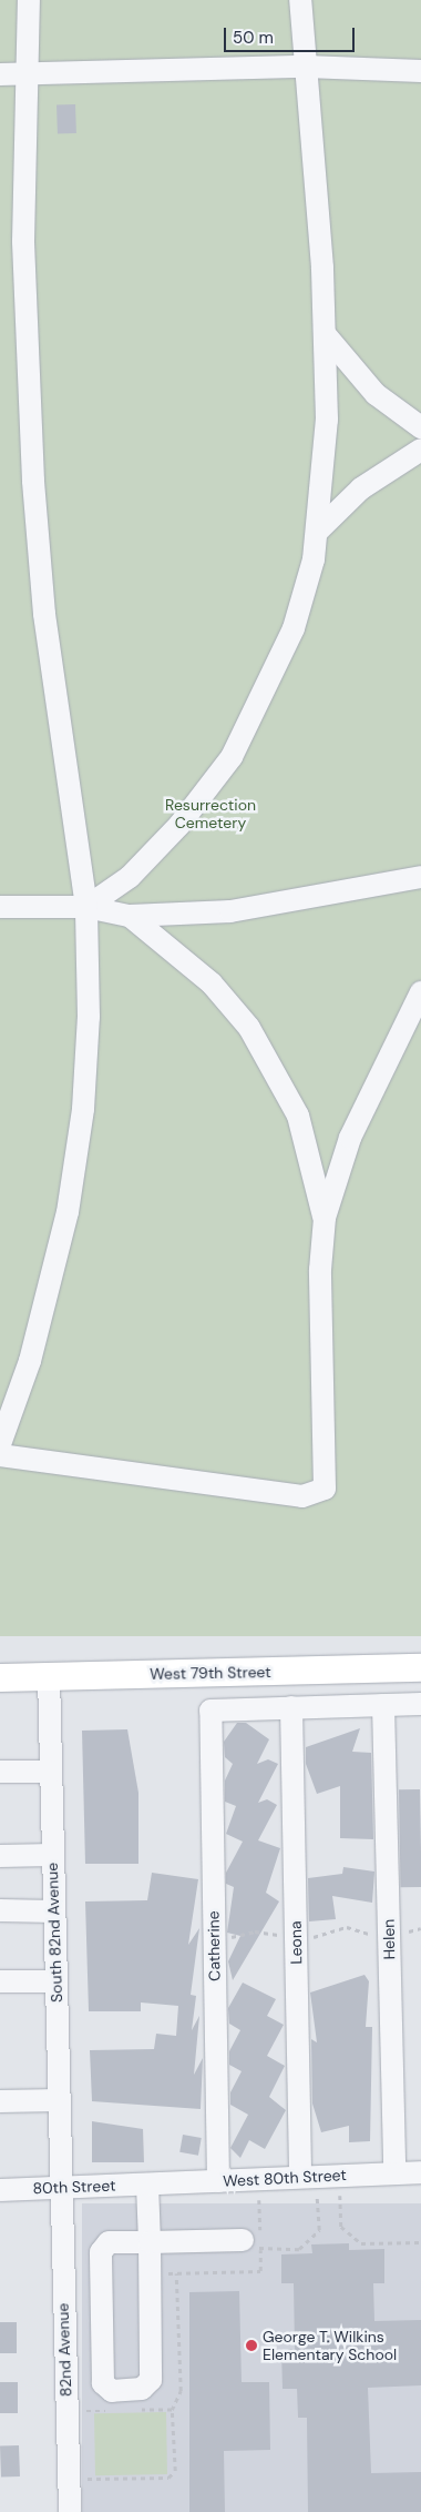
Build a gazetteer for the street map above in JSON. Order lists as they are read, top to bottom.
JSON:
{
  "streets": {
    "main road": ["West 79th Street"],
    "street": [
      "South 82nd Avenue",
      "Helen",
      "Leona",
      "Catherine",
      "West 80th Street",
      "80th Street",
      "82nd Avenue"
    ]
  },
  "crossings": [
    ["West 79th Street", "South 82nd Avenue"],
    ["South 82nd Avenue", "80th Street"],
    ["South 82nd Avenue", "82nd Avenue"],
    ["Helen", "West 80th Street"],
    ["Leona", "Catherine"],
    ["Leona", "West 80th Street"],
    ["Catherine", "West 80th Street"],
    ["West 80th Street", "80th Street"],
    ["80th Street", "82nd Avenue"]
  ],
  "parks": ["Resurrection Cemetery"],
  "places": ["George T. Wilkins Elementary School"],
  "scale_bar": "50 m"
}
